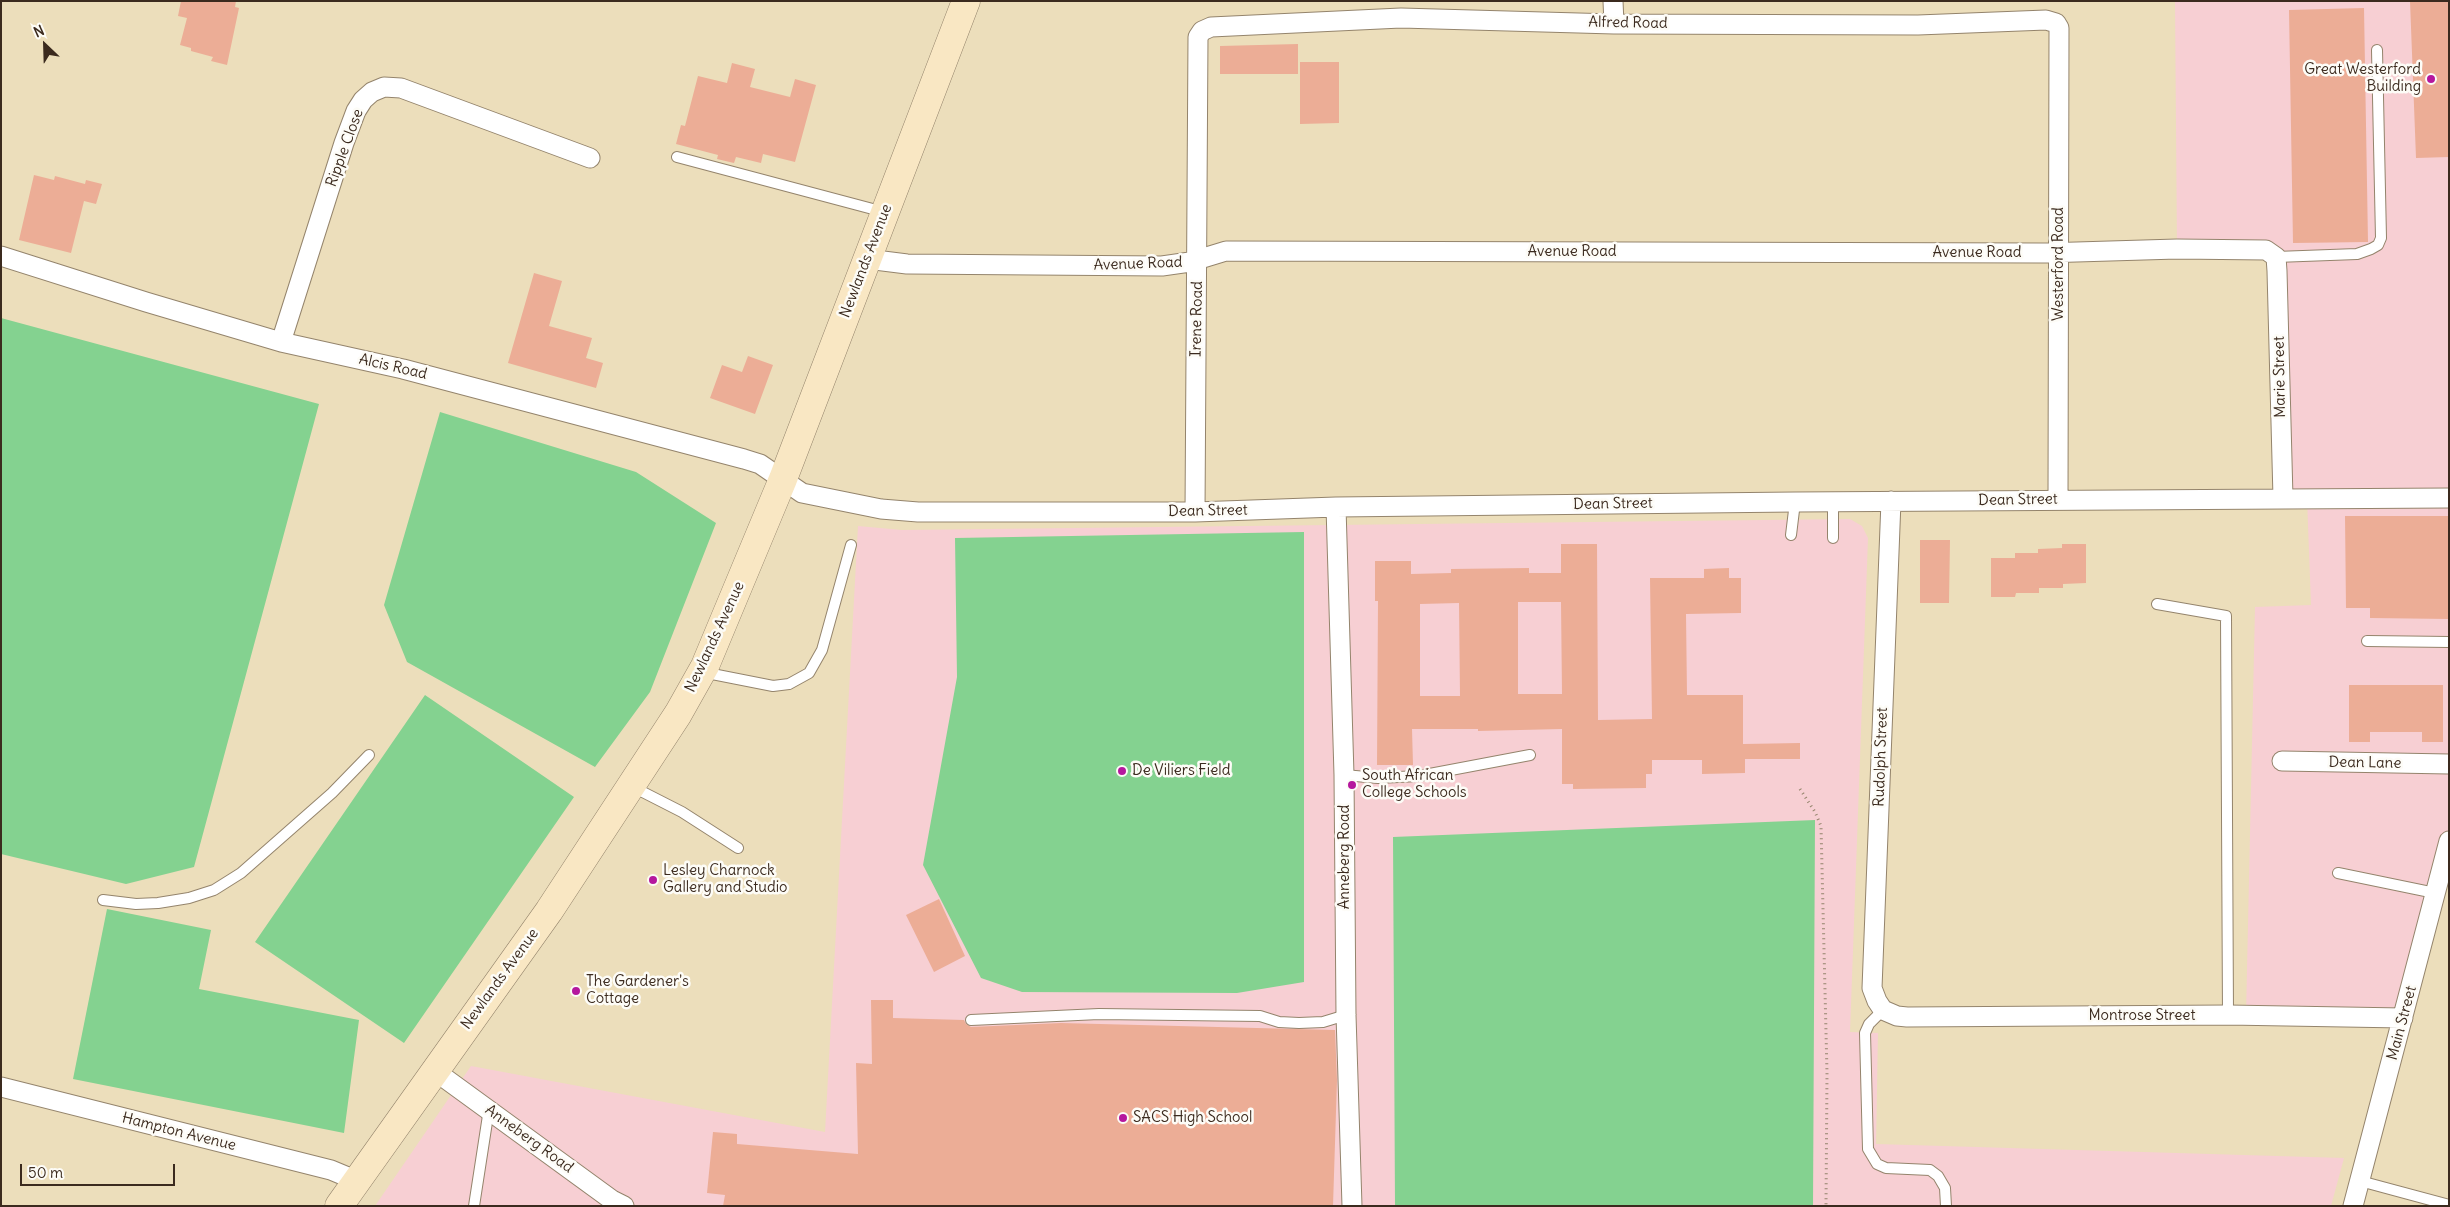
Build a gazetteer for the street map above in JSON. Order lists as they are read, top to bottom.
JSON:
{
  "streets": {
    "main road": ["Newlands Avenue"],
    "street": [
      "Alfred Road",
      "Ripple Close",
      "Avenue Road",
      "Westerford Road",
      "Irene Road",
      "Alcis Road",
      "Marie Street",
      "Dean Street",
      "Rudolph Street",
      "Dean Lane",
      "Anneberg Road",
      "Montrose Street",
      "Main Street",
      "Hampton Avenue"
    ]
  },
  "crossings": [
    ["Alfred Road", "Westerford Road"],
    ["Alfred Road", "Irene Road"],
    ["Ripple Close", "Alcis Road"],
    ["Avenue Road", "Newlands Avenue"],
    ["Avenue Road", "Westerford Road"],
    ["Avenue Road", "Irene Road"],
    ["Avenue Road", "Marie Street"],
    ["Newlands Avenue", "Alcis Road"],
    ["Newlands Avenue", "Dean Street"],
    ["Newlands Avenue", "Anneberg Road"],
    ["Newlands Avenue", "Hampton Avenue"],
    ["Westerford Road", "Dean Street"],
    ["Irene Road", "Dean Street"],
    ["Alcis Road", "Dean Street"],
    ["Marie Street", "Dean Street"],
    ["Dean Street", "Rudolph Street"],
    ["Dean Street", "Anneberg Road"],
    ["Rudolph Street", "Montrose Street"],
    ["Montrose Street", "Main Street"]
  ],
  "places": [
    "Great Westerford Building",
    "De Viliers Field",
    "South African College Schools",
    "Lesley Charnock Gallery and Studio",
    "The Gardener's Cottage",
    "SACS High School"
  ],
  "scale_bar": "50 m",
  "north": "top left"
}
